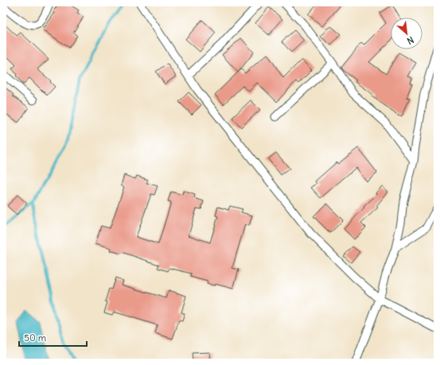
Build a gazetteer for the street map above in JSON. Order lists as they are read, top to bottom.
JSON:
{
  "scale_bar": "50 m",
  "north": "bottom right"
}
